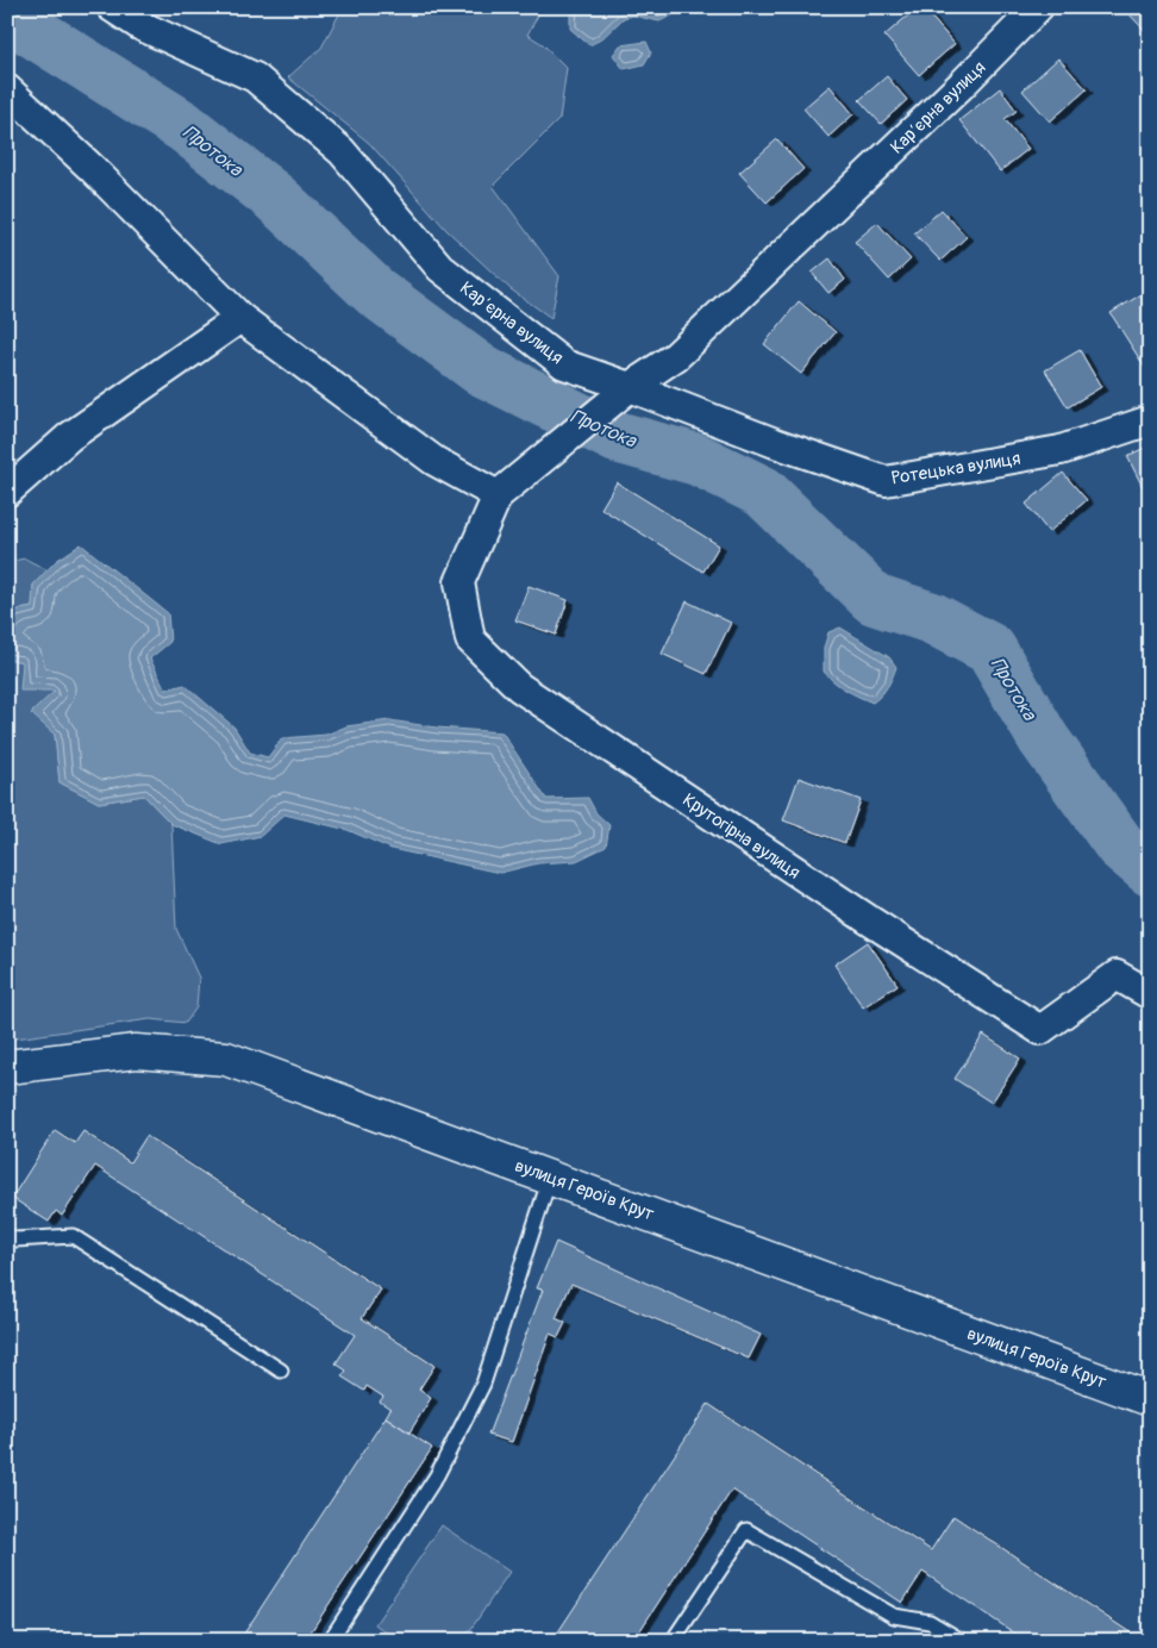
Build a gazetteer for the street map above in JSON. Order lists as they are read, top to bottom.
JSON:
{
  "streets": {
    "street": [
      "Карʼєрна вулиця",
      "Ротецька вулиця",
      "Крутогірна вулиця",
      "вулиця Героїв Крут"
    ]
  },
  "crossings": [
    ["Карʼєрна вулиця", "Ротецька вулиця"]
  ],
  "water": ["Протока"]
}
